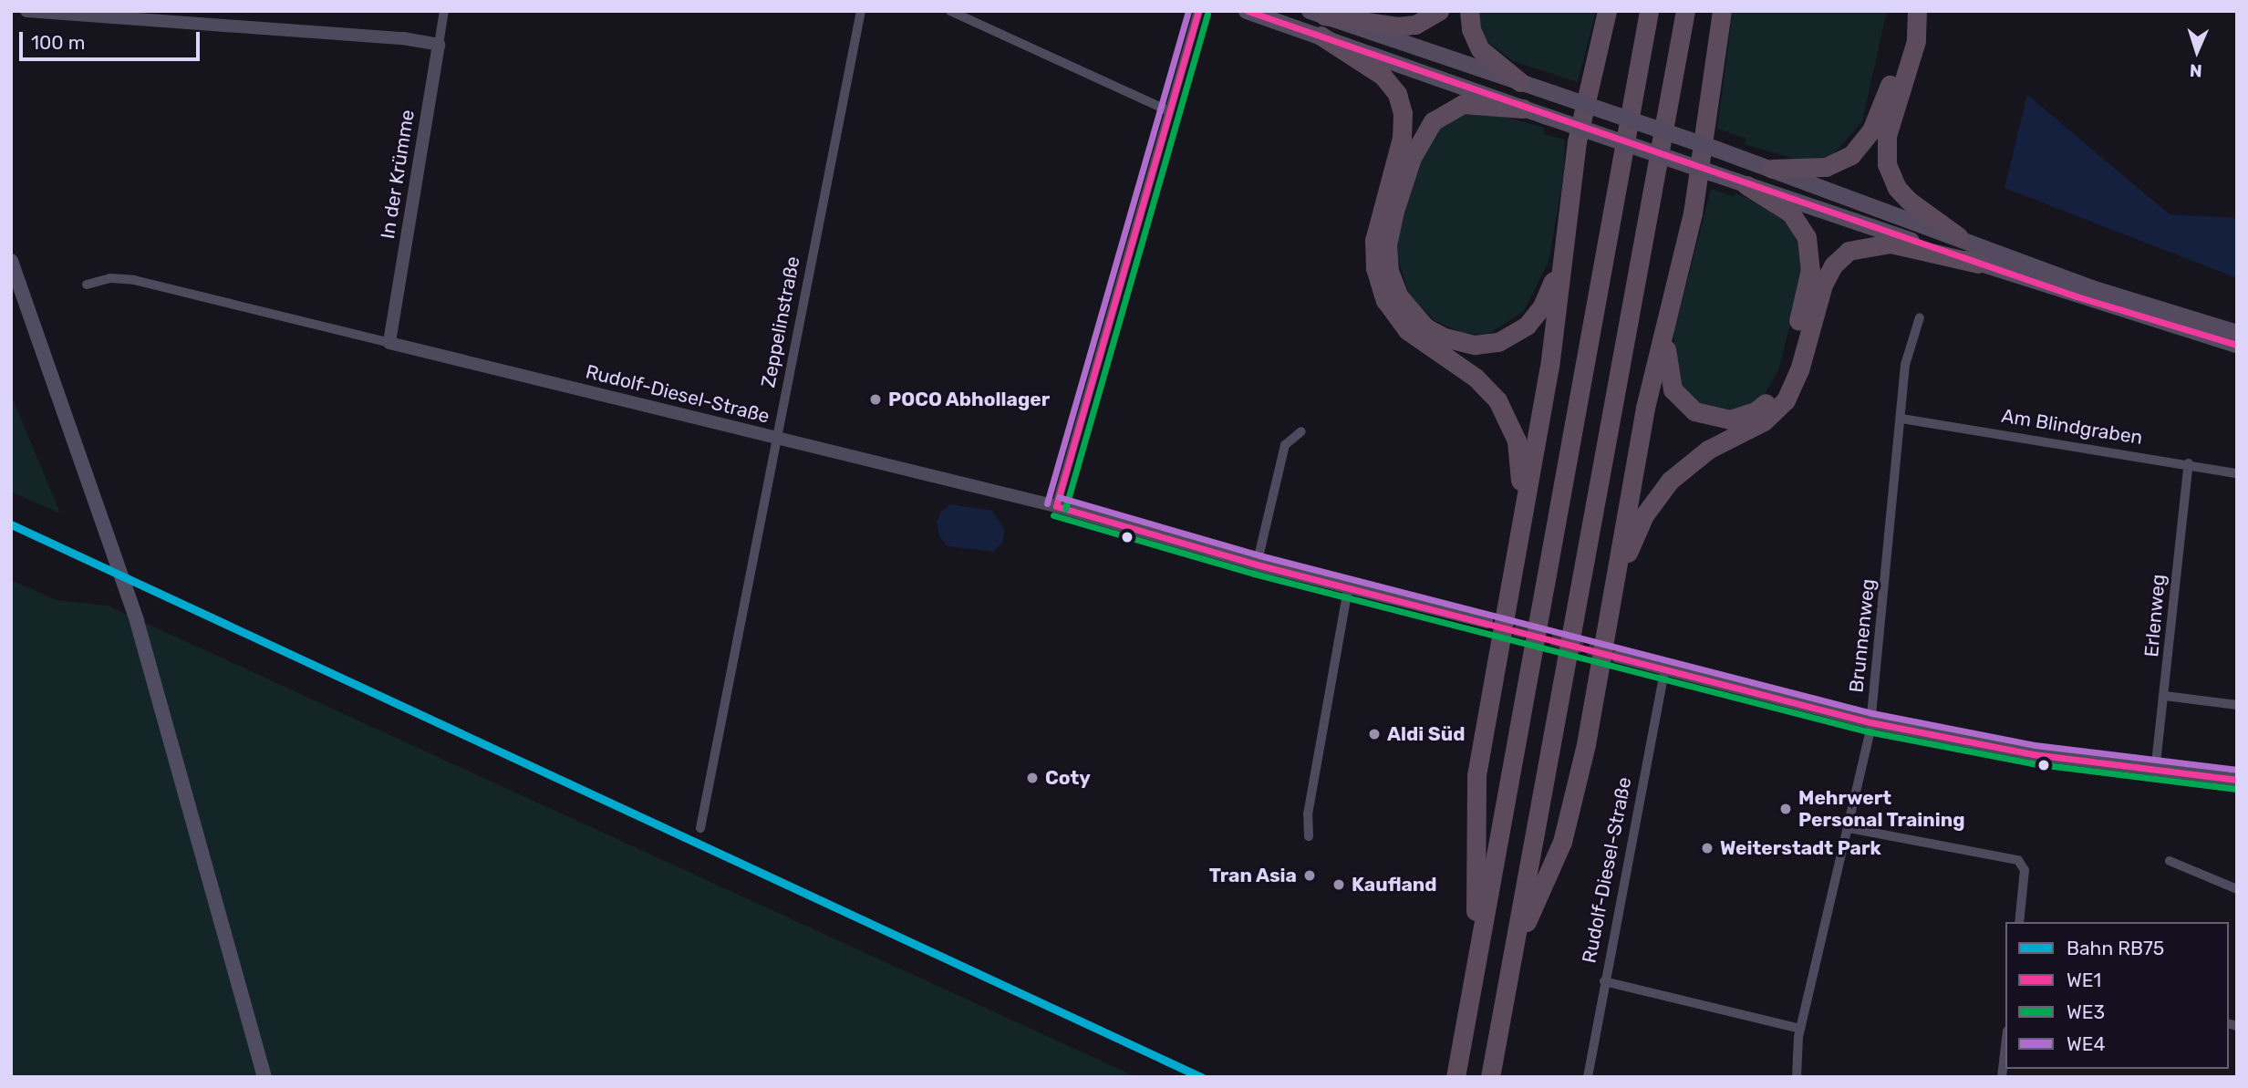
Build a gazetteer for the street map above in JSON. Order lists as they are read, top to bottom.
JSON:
{
  "streets": {
    "street": [
      "In der Krümme",
      "Zeppelinstraße",
      "Rudolf-Diesel-Straße",
      "Am Blindgraben",
      "Erlenweg",
      "Brunnenweg"
    ]
  },
  "crossings": [
    ["In der Krümme", "Rudolf-Diesel-Straße"],
    ["Zeppelinstraße", "Rudolf-Diesel-Straße"],
    ["Am Blindgraben", "Erlenweg"],
    ["Am Blindgraben", "Brunnenweg"]
  ],
  "places": [
    "POCO Abhollager",
    "Aldi Süd",
    "Coty",
    "Mehrwert Personal Training",
    "Weiterstadt Park",
    "Tran Asia",
    "Kaufland"
  ],
  "lines": [
    "transit line WE1",
    "transit line WE4",
    "transit line WE3",
    "rail line RB75"
  ],
  "legend": [
    "Bahn RB75",
    "WE1",
    "WE3",
    "WE4"
  ],
  "scale_bar": "100 m",
  "north": "bottom"
}
